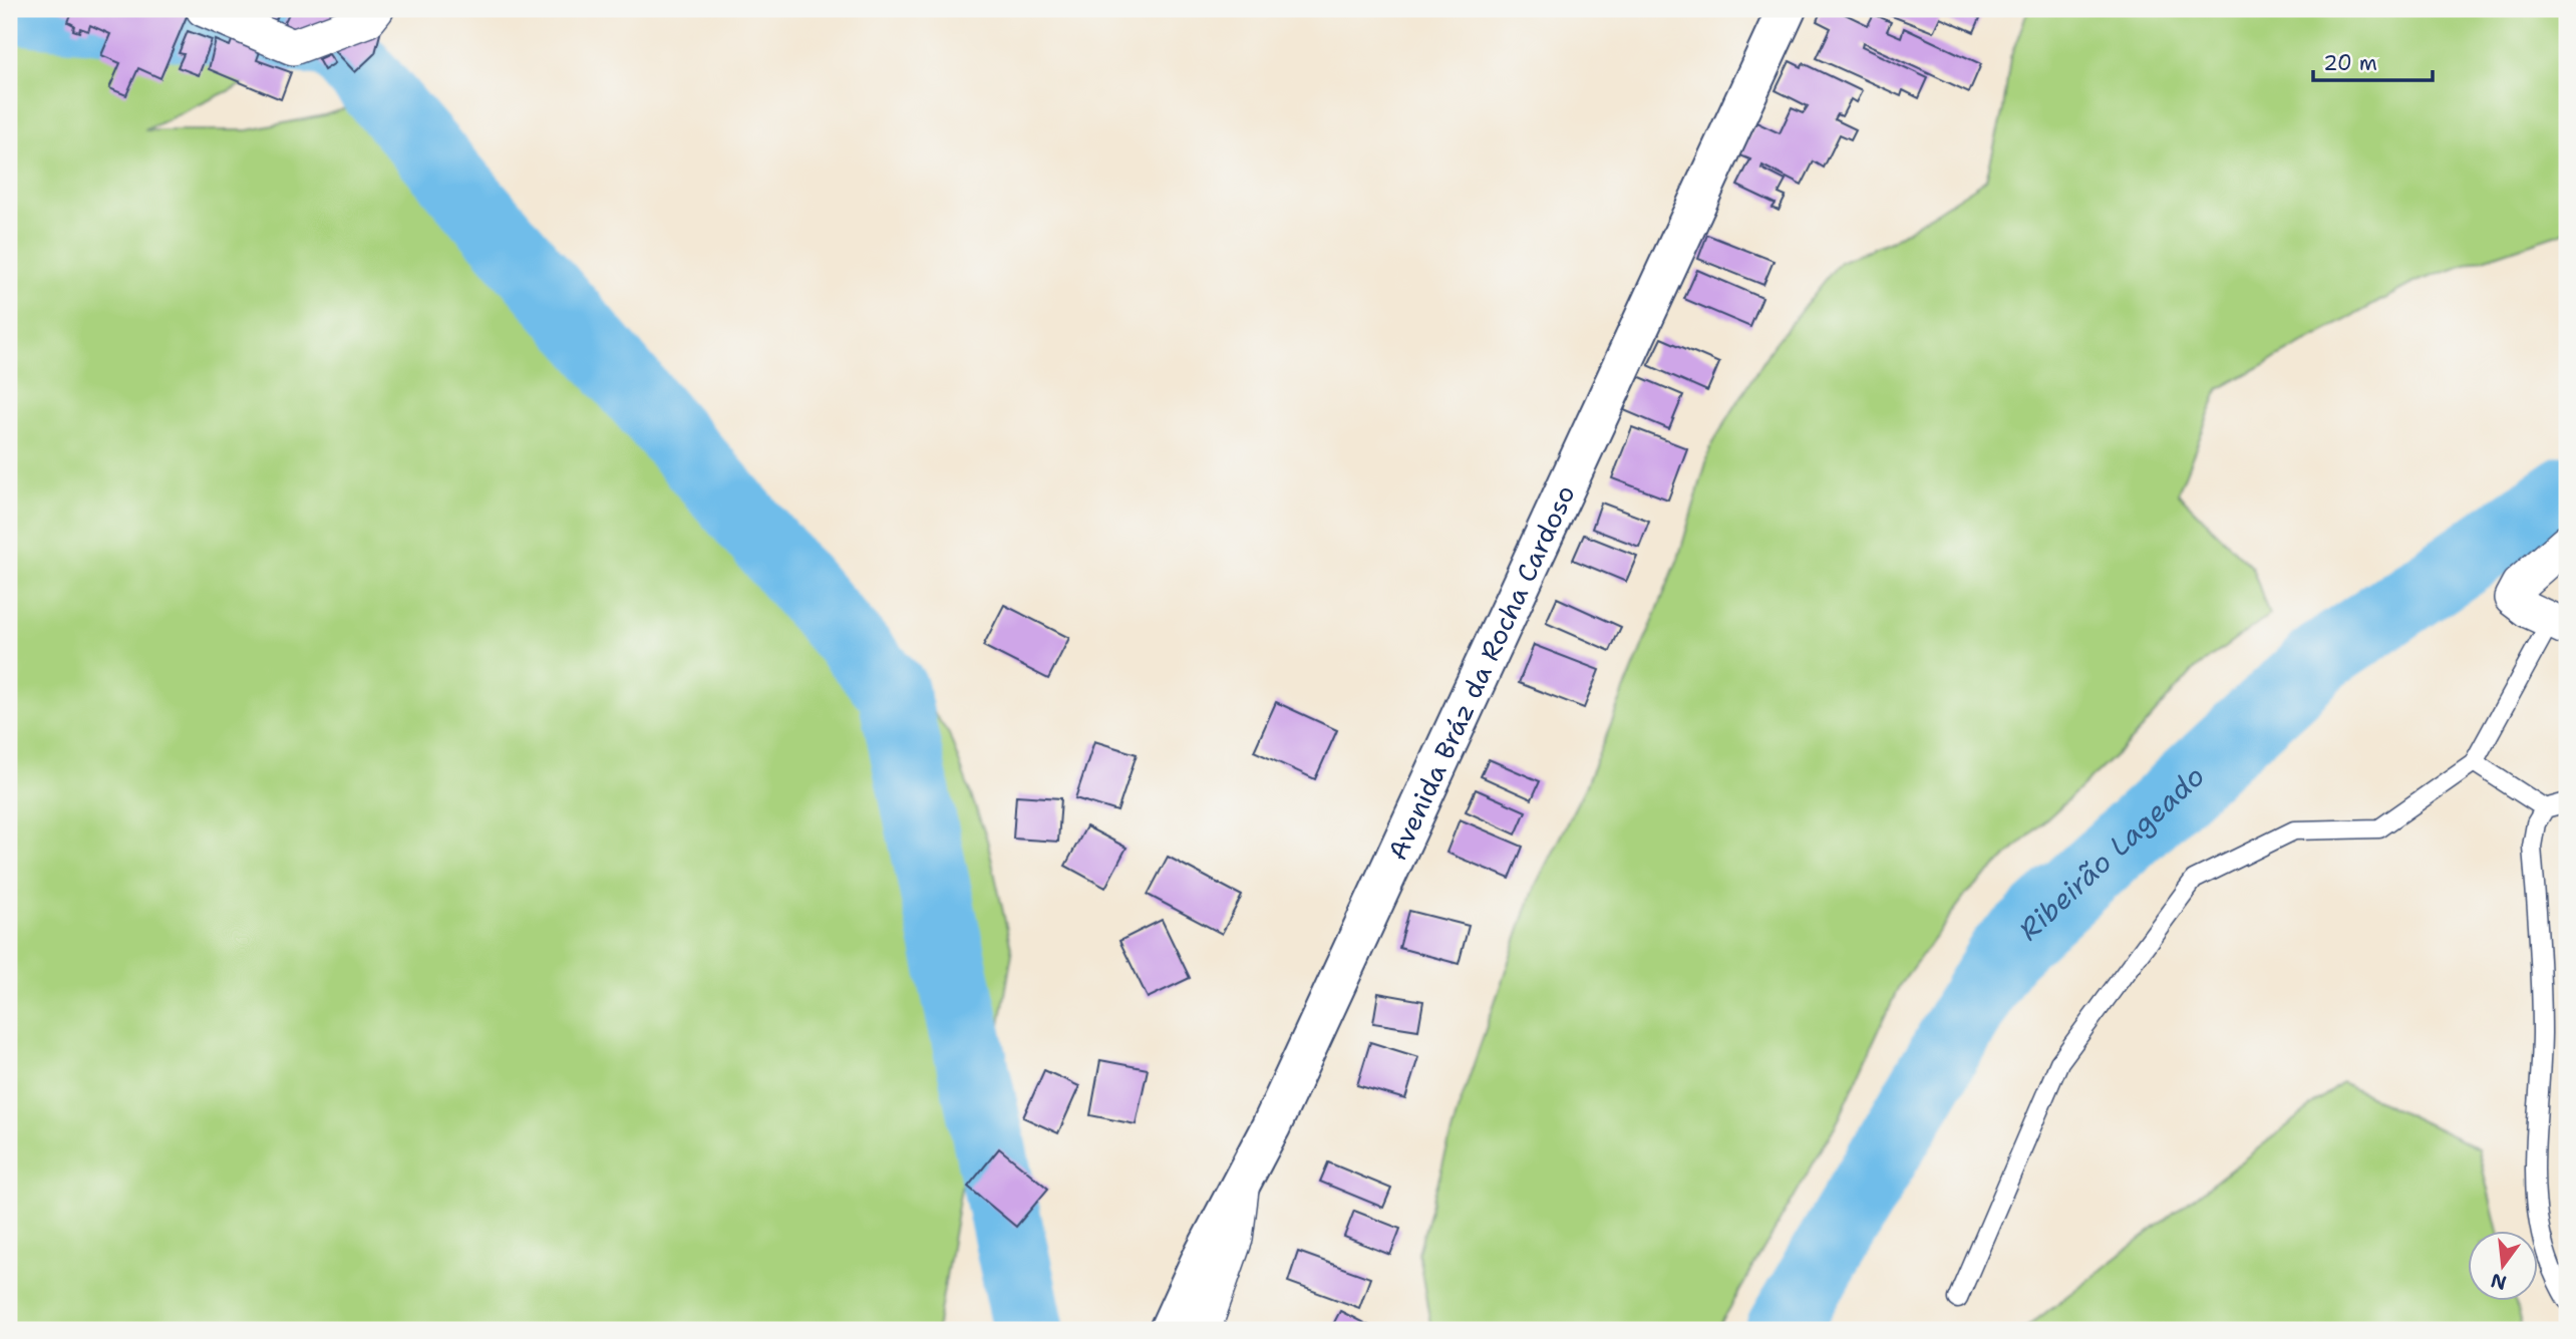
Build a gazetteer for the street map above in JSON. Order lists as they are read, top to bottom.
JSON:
{
  "streets": {
    "street": ["Avenida Bráz da Rocha Cardoso"]
  },
  "water": ["Ribeirão Lageado"],
  "scale_bar": "20 m",
  "north": "bottom"
}
